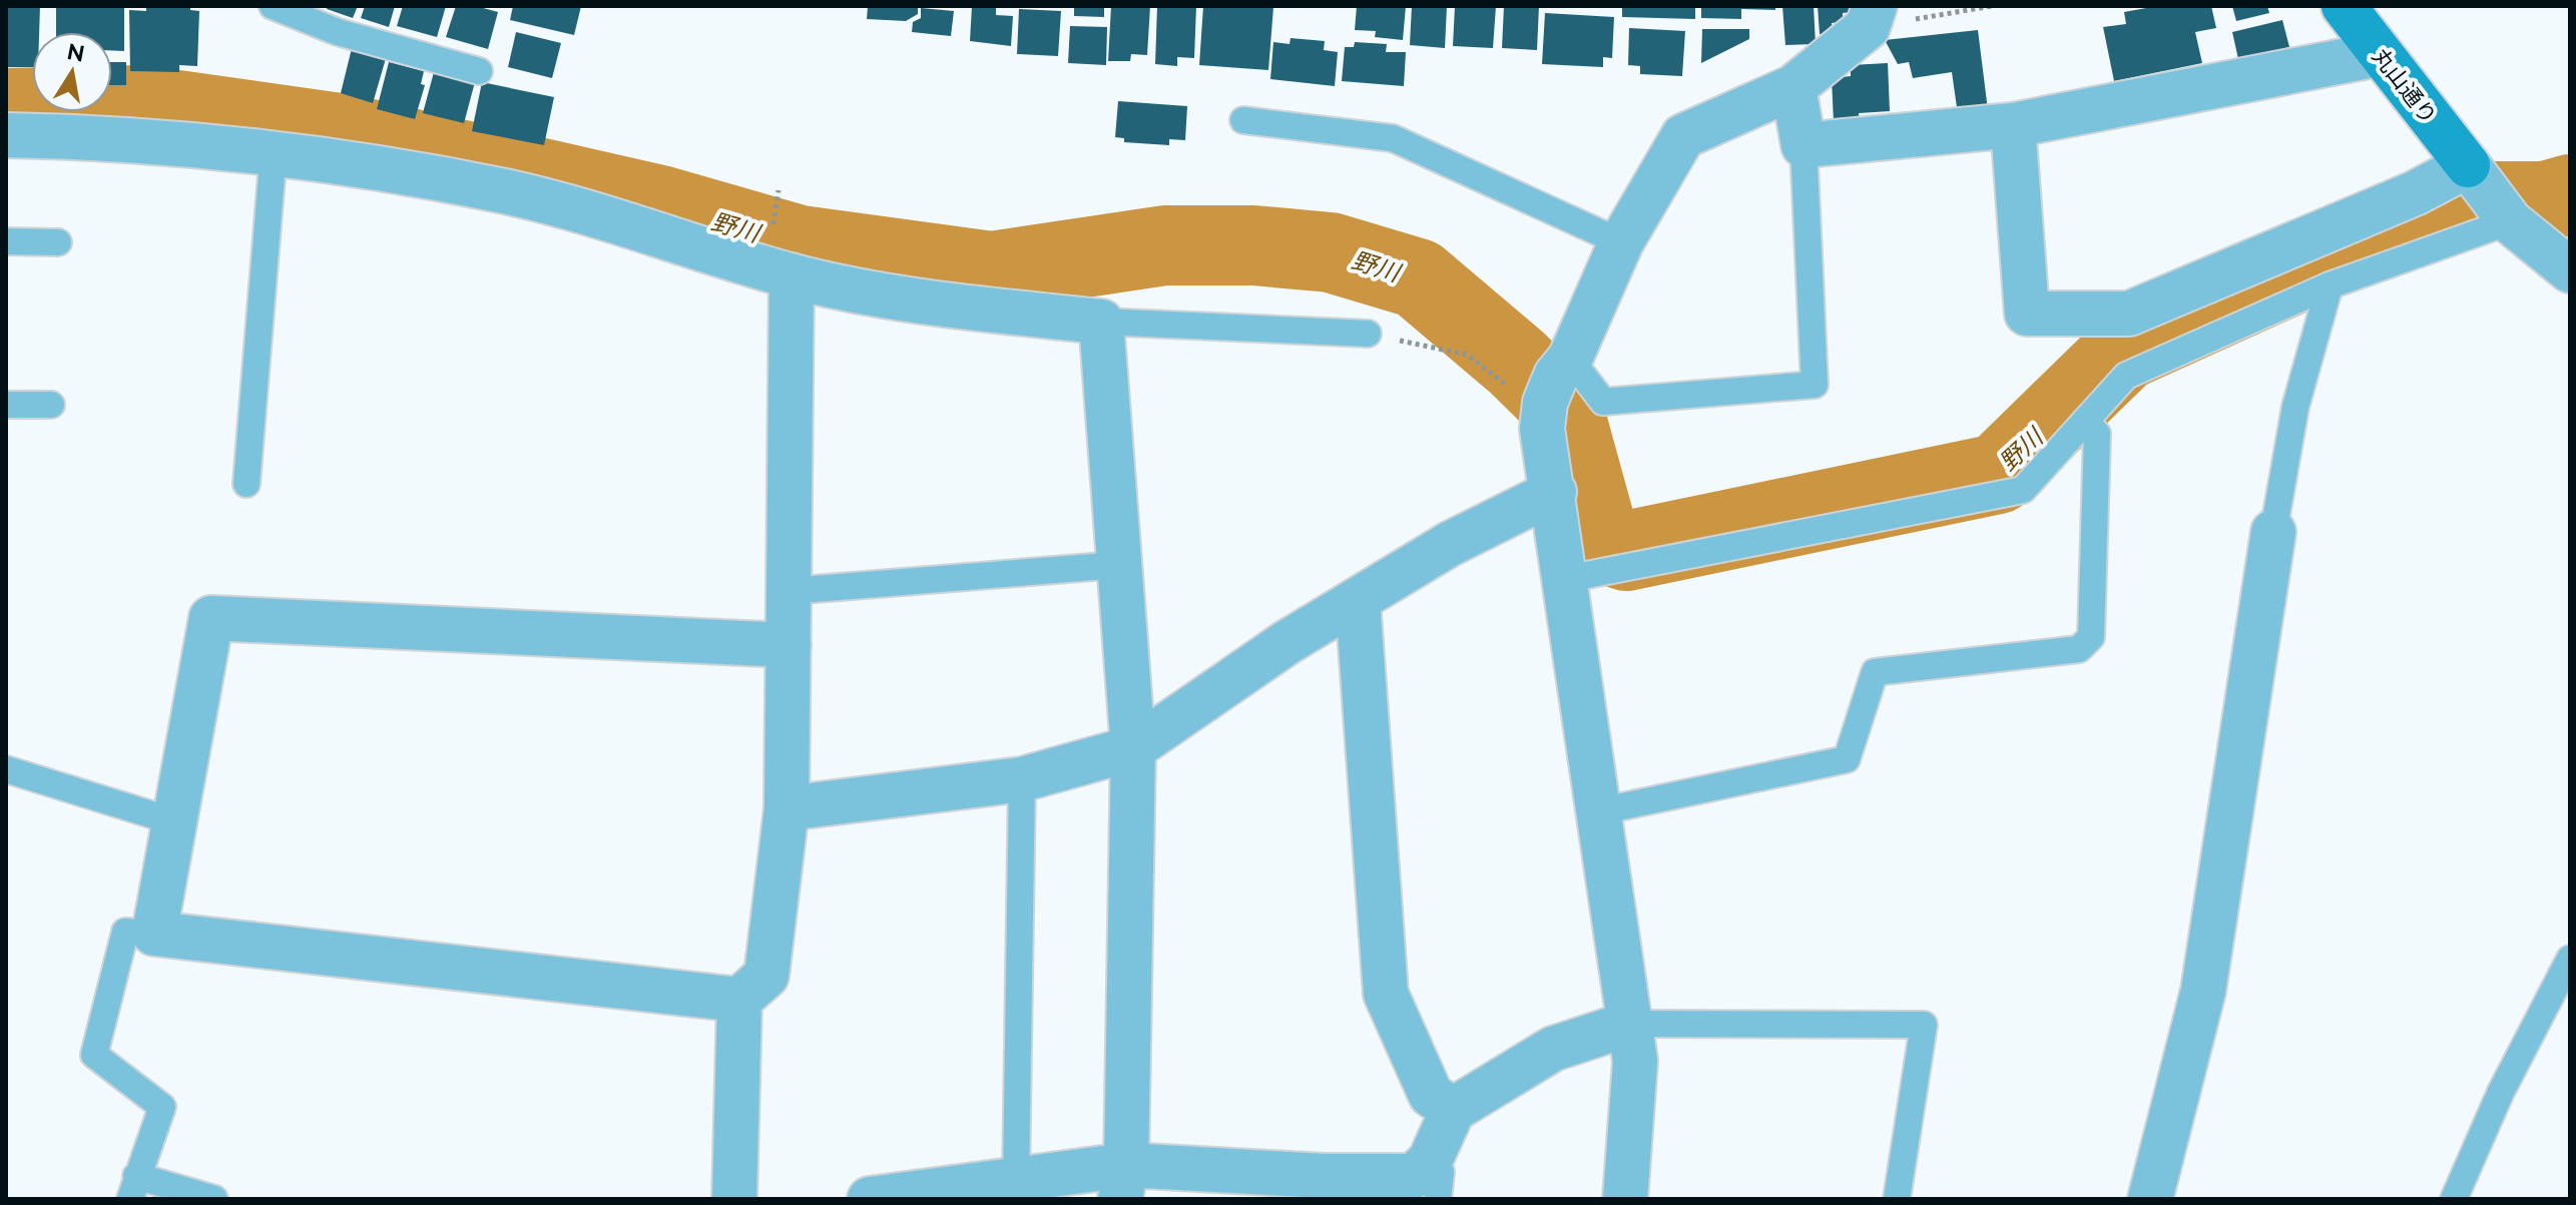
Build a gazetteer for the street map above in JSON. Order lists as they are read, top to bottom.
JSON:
{
  "streets": {
    "street": ["丸山通り"]
  },
  "water": ["野川"],
  "north": "top"
}
